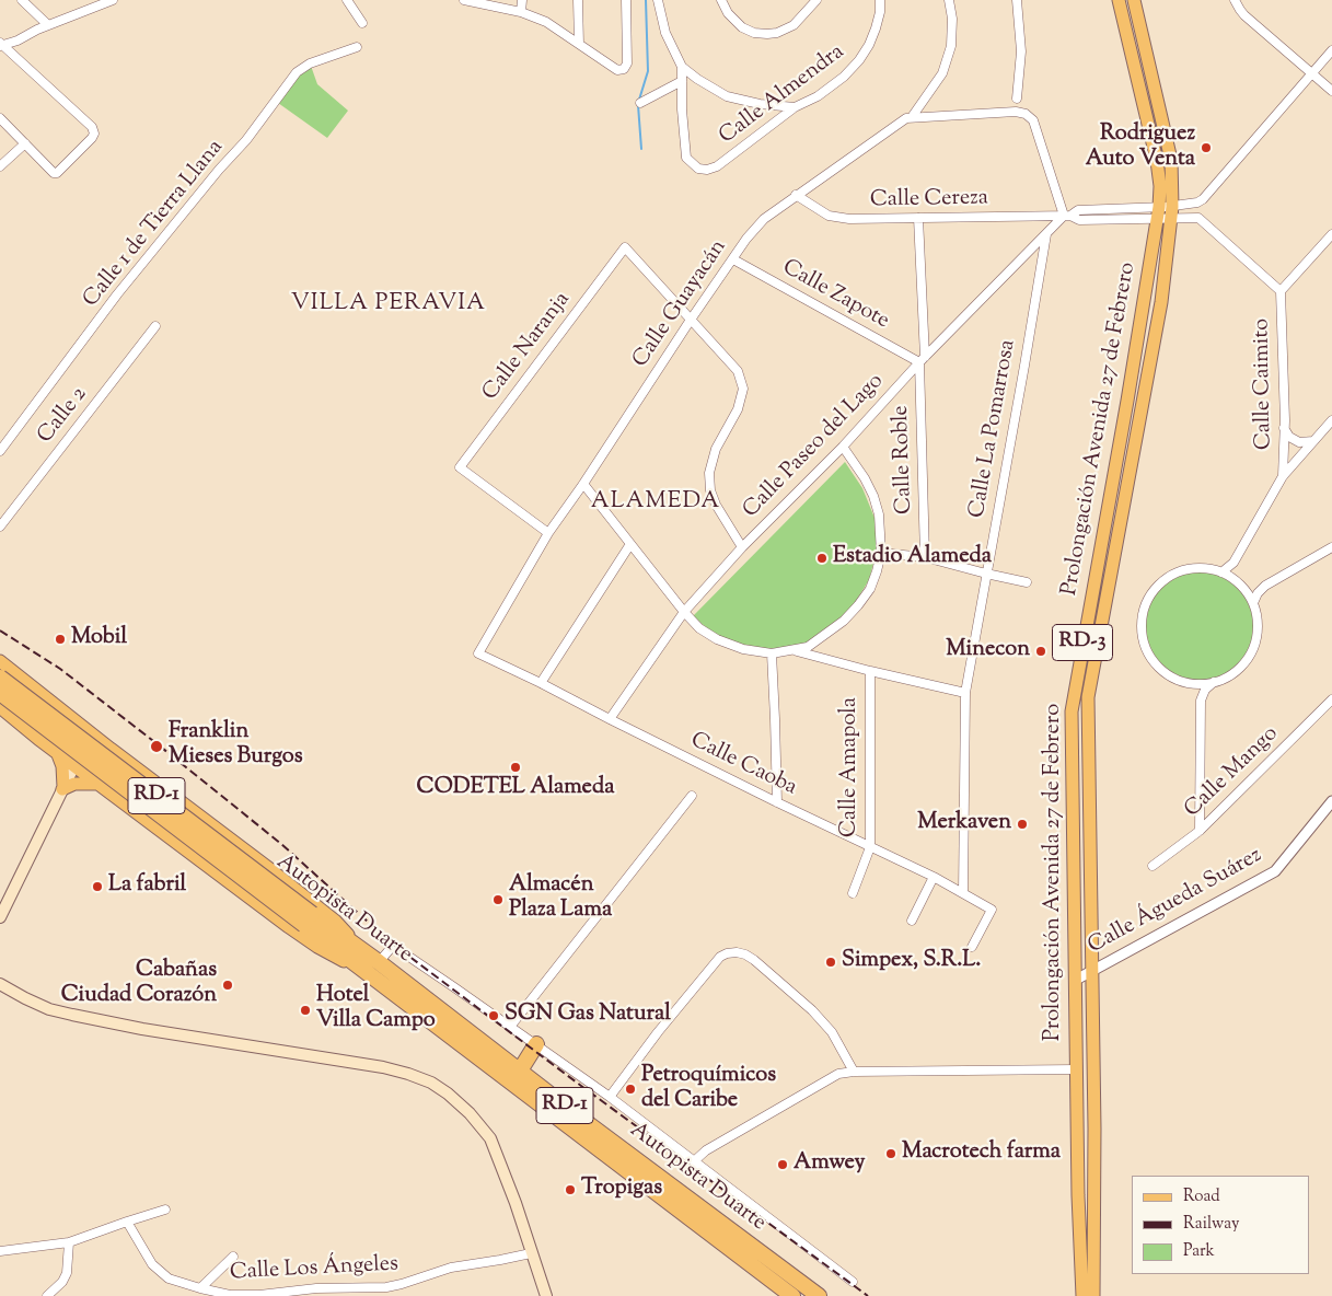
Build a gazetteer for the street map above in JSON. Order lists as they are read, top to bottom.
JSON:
{
  "streets": {
    "highway": ["RD-1", "Autopista Duarte"],
    "main road": ["Prolongación Avenida 27 de Febrero", "RD-3"],
    "street": [
      "Calle Almendra",
      "Calle Cereza",
      "Calle 1 de Tierra Llana",
      "Calle Zapote",
      "Calle Guayacán",
      "Calle Naranja",
      "Calle Caimito",
      "Calle 2",
      "Calle La Pomarrosa",
      "Calle Paseo del Lago",
      "Calle Roble",
      "Calle Caoba",
      "Calle Amapola",
      "Calle Mango",
      "Calle Águeda Suárez",
      "Calle Los Ángeles"
    ]
  },
  "crossings": [
    ["Calle Cereza", "Calle Guayacán"],
    ["Calle Cereza", "Prolongación Avenida 27 de Febrero"],
    ["Calle Cereza", "Calle Paseo del Lago"],
    ["Calle Cereza", "Calle Roble"],
    ["Calle Zapote", "Calle Guayacán"],
    ["Calle Zapote", "Calle Paseo del Lago"],
    ["Calle Zapote", "Calle Roble"],
    ["Calle Guayacán", "Calle Naranja"],
    ["Calle Guayacán", "Calle Paseo del Lago"],
    ["Calle Guayacán", "Calle Caoba"],
    ["Calle La Pomarrosa", "Calle Paseo del Lago"],
    ["Calle La Pomarrosa", "Calle Caoba"],
    ["Prolongación Avenida 27 de Febrero", "Calle Águeda Suárez"],
    ["Calle Paseo del Lago", "Calle Roble"],
    ["Calle Paseo del Lago", "Calle Caoba"],
    ["Calle Caoba", "Calle Amapola"]
  ],
  "districts": ["VILLA PERAVIA", "ALAMEDA"],
  "places": [
    "Rodriguez Auto Venta",
    "Estadio Alameda",
    "Mobil",
    "Minecon",
    "Franklin Mieses Burgos",
    "CODETEL Alameda",
    "Merkaven",
    "La fabril",
    "Almacén Plaza Lama",
    "Simpex, S.R.L.",
    "Cabañas Ciudad Corazón",
    "Hotel Villa Campo",
    "SGN Gas Natural",
    "Petroquímicos del Caribe",
    "Macrotech farma",
    "Amwey",
    "Tropigas"
  ],
  "legend": ["Road", "Railway", "Park"]
}
